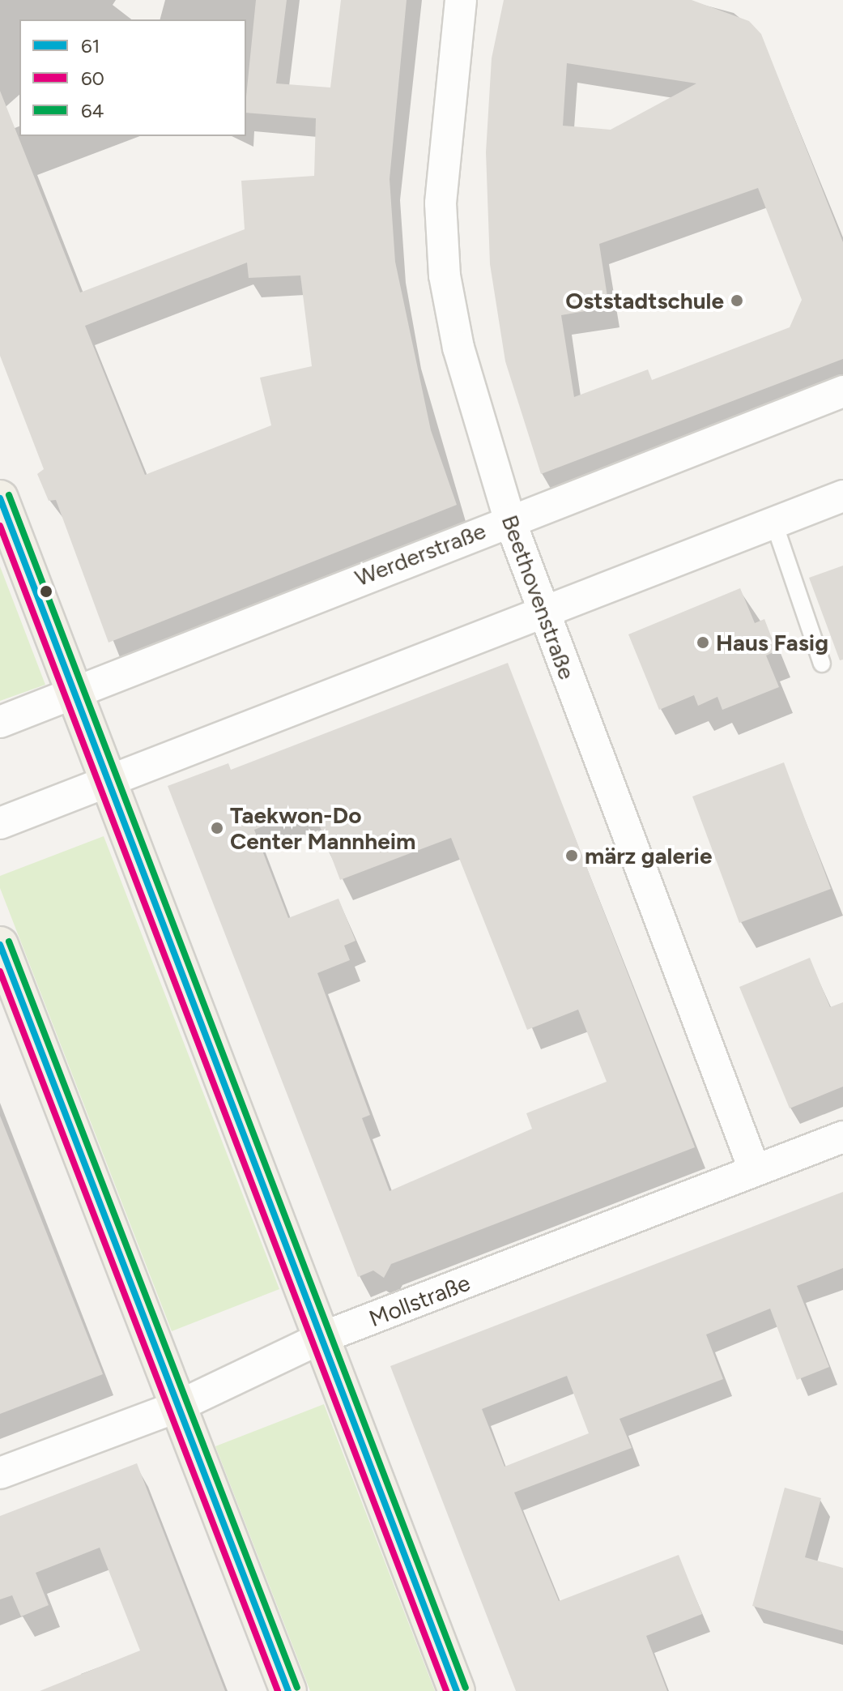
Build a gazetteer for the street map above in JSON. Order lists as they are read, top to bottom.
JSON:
{
  "streets": {
    "street": ["Werderstraße", "Beethovenstraße", "Mollstraße"]
  },
  "crossings": [
    ["Werderstraße", "Beethovenstraße"],
    ["Beethovenstraße", "Mollstraße"]
  ],
  "places": [
    "Oststadtschule",
    "Haus Fasig",
    "Taekwon-Do Center Mannheim",
    "märz galerie"
  ],
  "lines": ["transit line 64", "transit line 61", "transit line 60"],
  "legend": ["61", "60", "64"]
}
